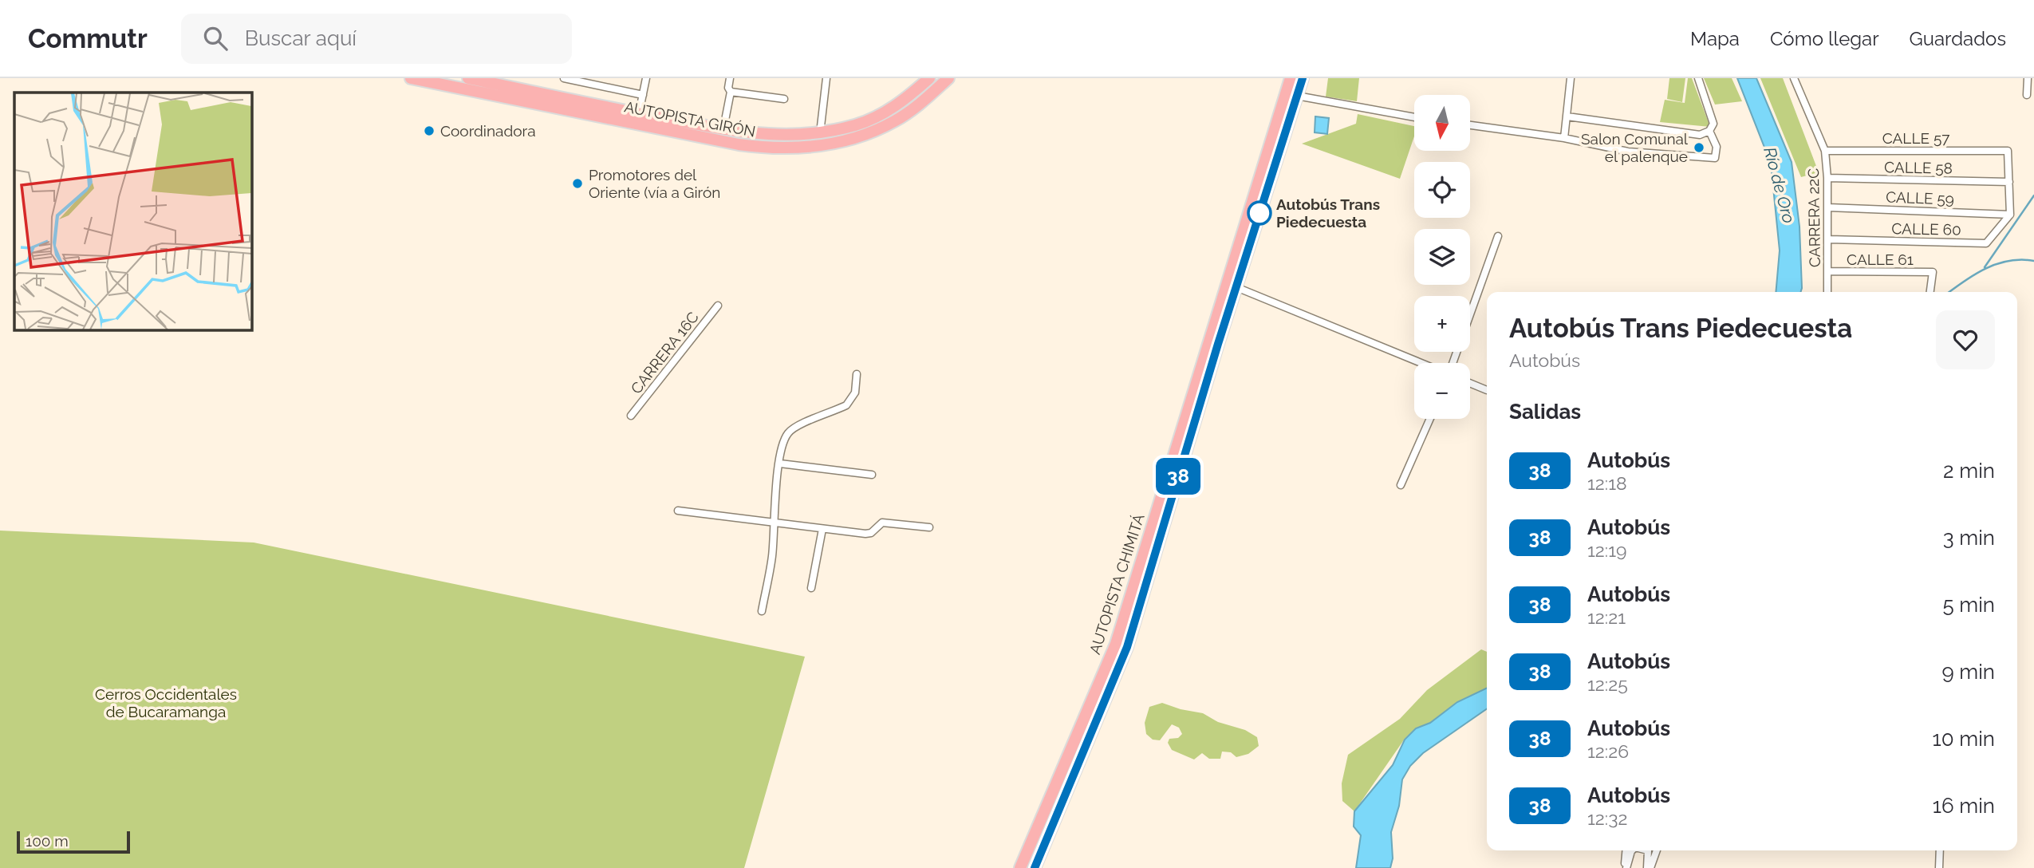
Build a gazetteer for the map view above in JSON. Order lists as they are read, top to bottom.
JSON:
{
  "streets": {
    "highway": ["AUTOPISTA GIRÓN", "AUTOPISTA CHIMITÁ"],
    "street": [
      "CALLE 57",
      "CALLE 58",
      "CALLE 59",
      "CARRERA 22C",
      "CALLE 60",
      "CALLE 61",
      "CARRERA 16C"
    ]
  },
  "crossings": [
    ["CALLE 57", "CALLE 58"],
    ["CALLE 57", "CARRERA 22C"],
    ["CALLE 58", "CARRERA 22C"],
    ["CALLE 59", "CARRERA 22C"],
    ["CALLE 59", "CALLE 60"],
    ["CARRERA 22C", "CALLE 60"],
    ["CARRERA 22C", "CALLE 61"]
  ],
  "water": ["Río de Oro"],
  "parks": ["Cerros Occidentales de Bucaramanga"],
  "places": [
    "Coordinadora",
    "Salon Comunal el palenque",
    "Promotores del Oriente (vía a Girón",
    "Autobús Trans Piedecuesta"
  ],
  "lines": ["bus line 38"],
  "scale_bar": "100 m",
  "north": "bottom",
  "page": {
    "header": "Commutr",
    "search": "Buscar aquí",
    "nav": ["Mapa", "Cómo llegar", "Guardados"],
    "on_map": "38",
    "map_buttons": ["+", "−"],
    "heading": [
      ["Autobús Trans Piedecuesta", "Autobús"],
      "Salidas"
    ],
    "list": [
      {
        "mark": "38",
        "name": "Autobús",
        "note": "12:18",
        "value": "2 min"
      },
      {
        "mark": "38",
        "name": "Autobús",
        "note": "12:19",
        "value": "3 min"
      },
      {
        "mark": "38",
        "name": "Autobús",
        "note": "12:21",
        "value": "5 min"
      },
      {
        "mark": "38",
        "name": "Autobús",
        "note": "12:25",
        "value": "9 min"
      },
      {
        "mark": "38",
        "name": "Autobús",
        "note": "12:26",
        "value": "10 min"
      },
      {
        "mark": "38",
        "name": "Autobús",
        "note": "12:32",
        "value": "16 min"
      }
    ],
    "scale": "100 m"
  }
}
